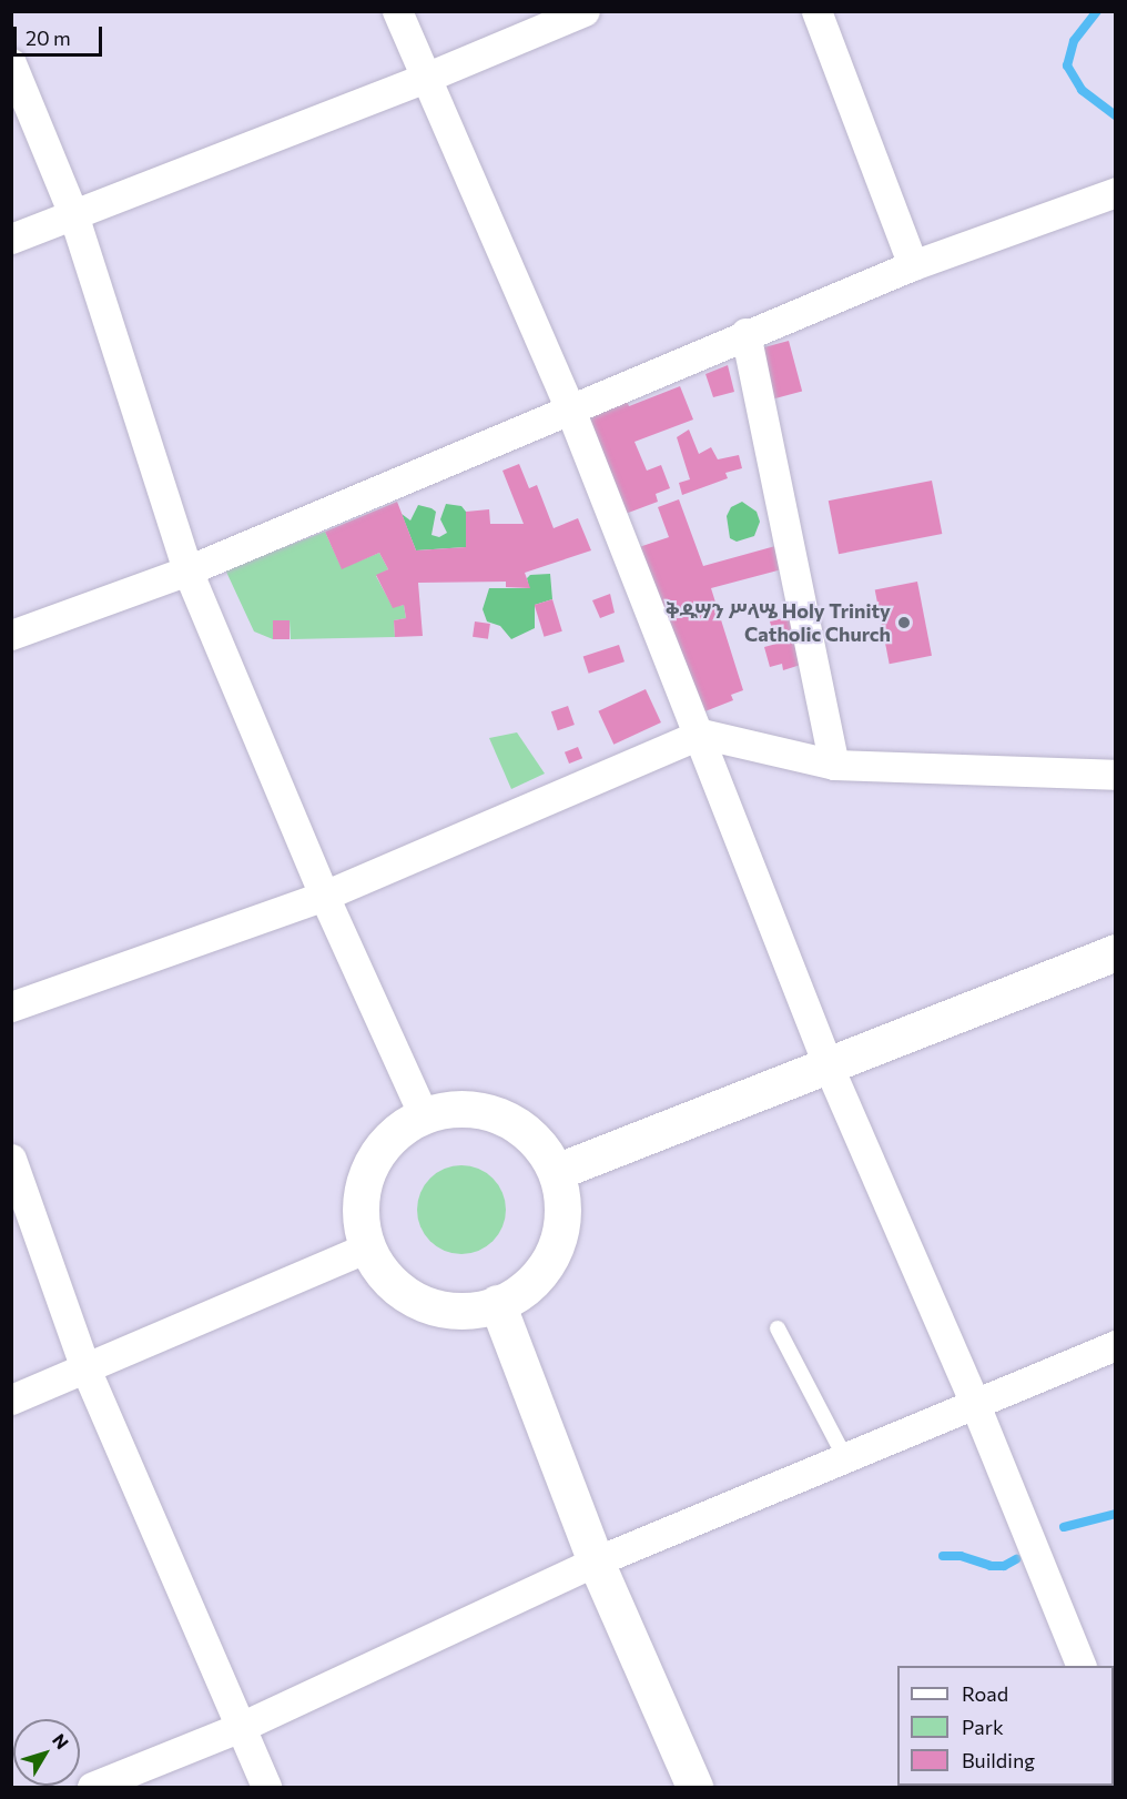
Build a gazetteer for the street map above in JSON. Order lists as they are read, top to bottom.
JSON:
{
  "places": ["ቅዱሣን ሥላሤ Holy Trinity Catholic Church"],
  "legend": ["Road", "Park", "Building"],
  "scale_bar": "20 m",
  "north": "top right"
}
